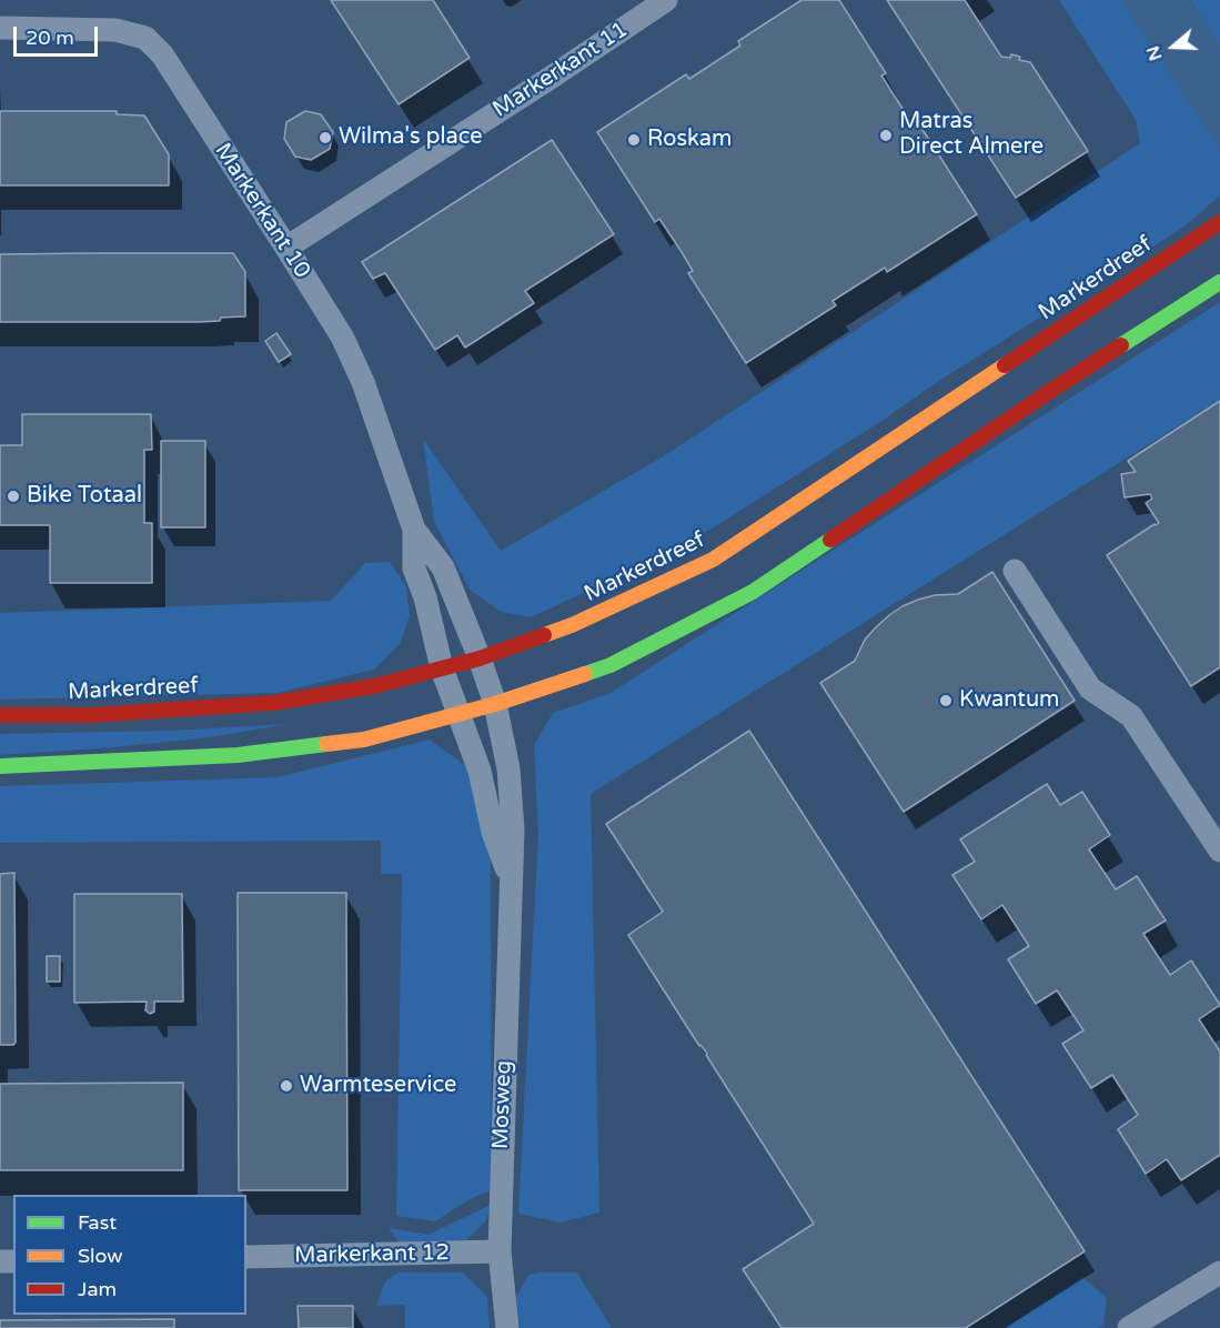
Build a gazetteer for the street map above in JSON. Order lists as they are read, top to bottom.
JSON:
{
  "streets": {
    "main road": ["Markerdreef"],
    "street": [
      "Markerkant 11",
      "Markerkant 10",
      "Mosweg",
      "Markerkant 12"
    ]
  },
  "crossings": [
    ["Markerkant 11", "Markerkant 10"],
    ["Markerkant 10", "Markerdreef"],
    ["Markerkant 10", "Mosweg"],
    ["Markerdreef", "Mosweg"],
    ["Mosweg", "Markerkant 12"]
  ],
  "places": [
    "Matras Direct Almere",
    "Wilma's place",
    "Roskam",
    "Bike Totaal",
    "Kwantum",
    "Warmteservice"
  ],
  "legend": ["Fast", "Slow", "Jam"],
  "scale_bar": "20 m",
  "north": "left"
}
